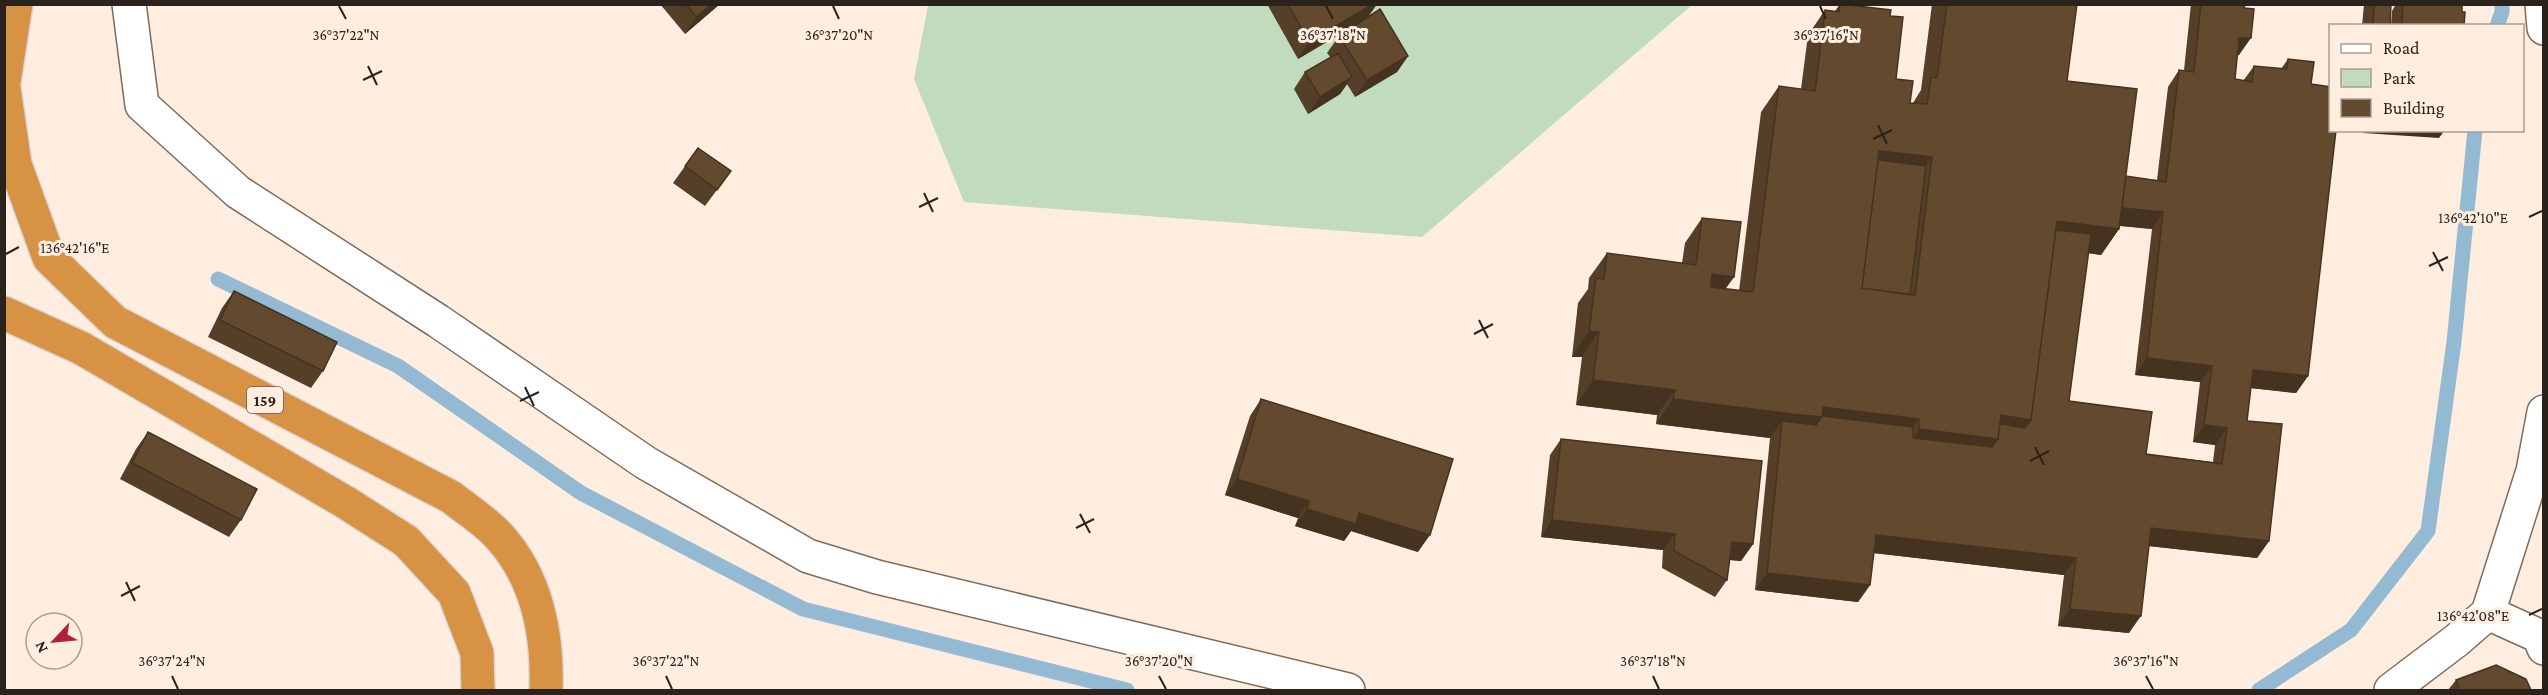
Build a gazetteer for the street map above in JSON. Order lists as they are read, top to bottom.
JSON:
{
  "streets": {
    "highway": ["159"]
  },
  "legend": ["Road", "Park", "Building"],
  "north": "bottom left",
  "coordinates": [
    "36°37'22\"N",
    "36°37'20\"N",
    "36°37'18\"N",
    "36°37'16\"N",
    "136°42'10\"E",
    "136°42'16\"E",
    "136°42'08\"E",
    "36°37'24\"N"
  ]
}
